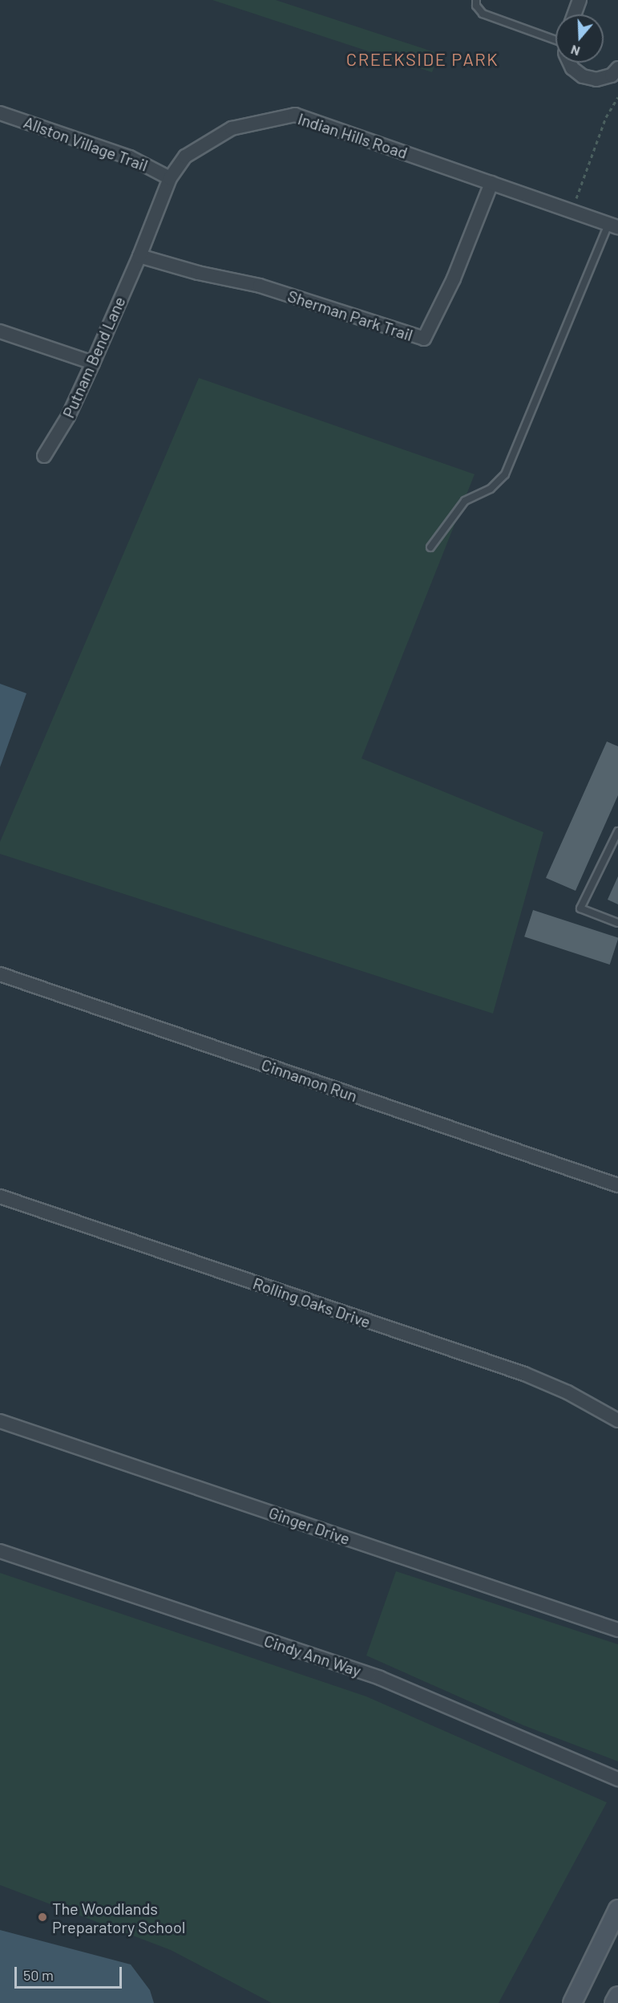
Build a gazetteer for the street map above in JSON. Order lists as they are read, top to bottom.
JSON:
{
  "streets": {
    "street": [
      "Indian Hills Road",
      "Allston Village Trail",
      "Sherman Park Trail",
      "Putnam Bend Lane",
      "Cinnamon Run",
      "Rolling Oaks Drive",
      "Ginger Drive",
      "Cindy Ann Way"
    ]
  },
  "crossings": [
    ["Indian Hills Road", "Allston Village Trail"],
    ["Indian Hills Road", "Sherman Park Trail"],
    ["Indian Hills Road", "Putnam Bend Lane"],
    ["Sherman Park Trail", "Putnam Bend Lane"]
  ],
  "districts": ["CREEKSIDE PARK"],
  "places": ["The Woodlands Preparatory School"],
  "scale_bar": "50 m",
  "north": "bottom"
}
